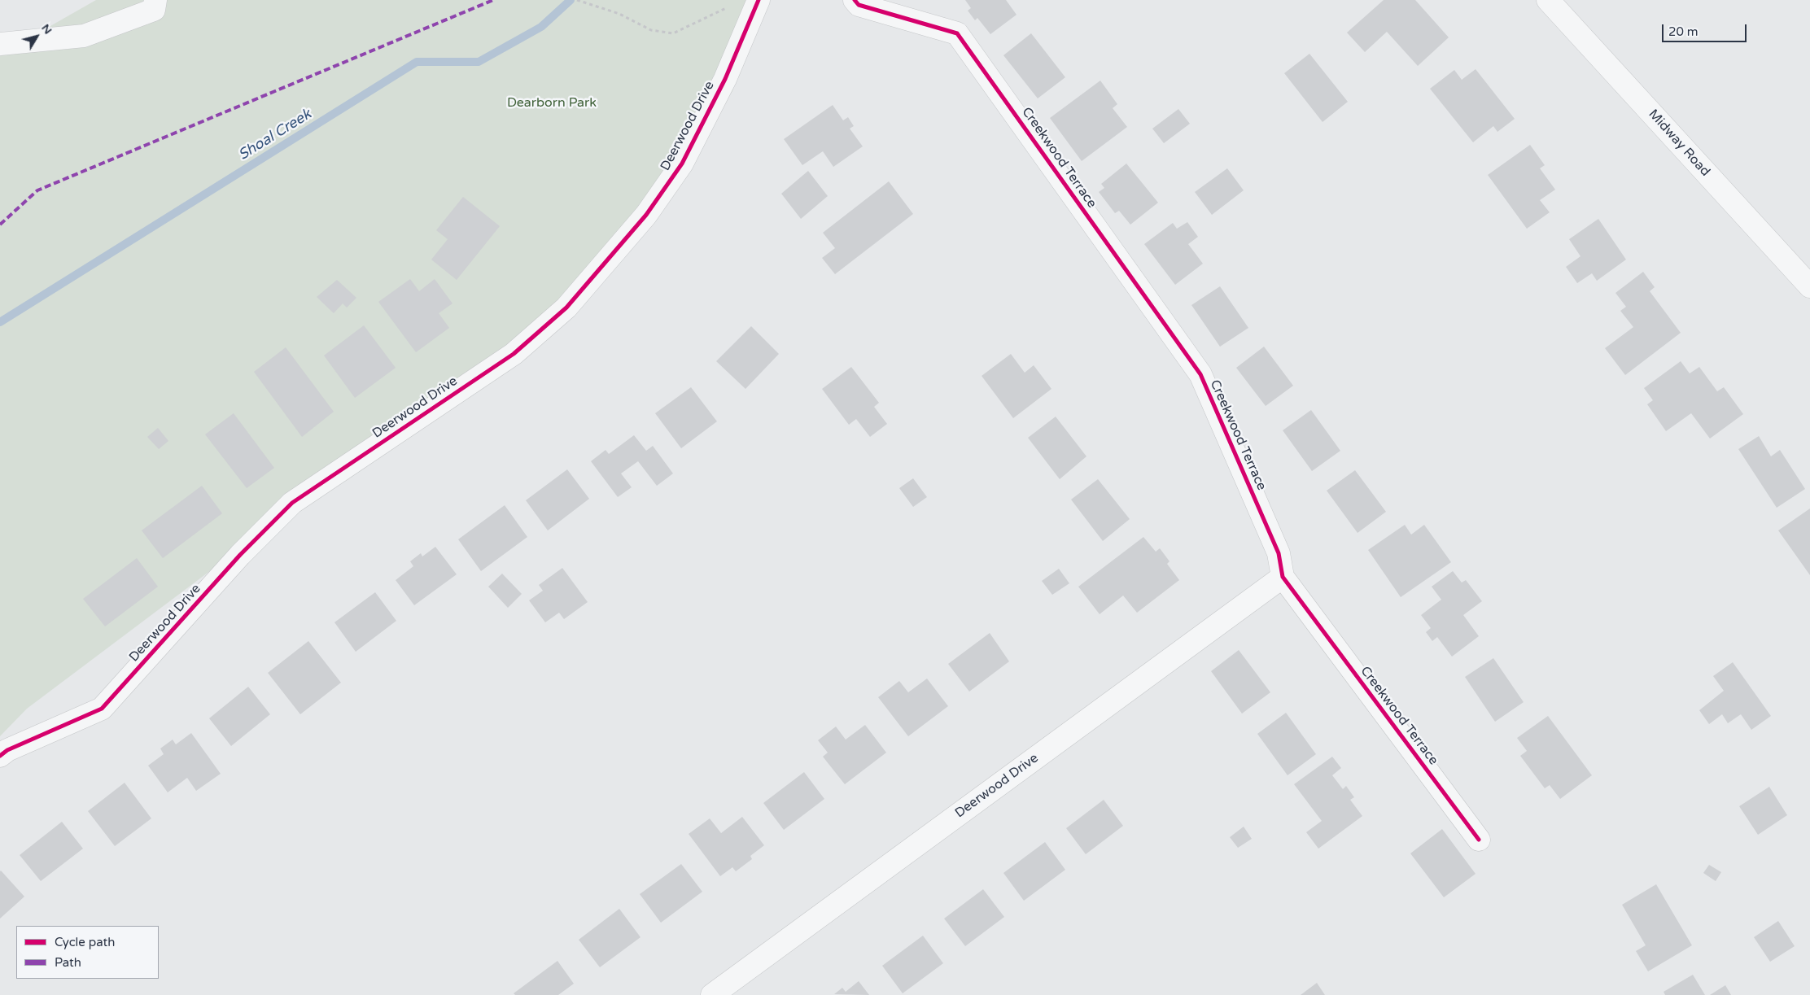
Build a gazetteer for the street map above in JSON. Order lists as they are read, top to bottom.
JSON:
{
  "streets": {
    "street": ["Deerwood Drive", "Midway Road", "Creekwood Terrace"]
  },
  "crossings": [
    ["Deerwood Drive", "Creekwood Terrace"]
  ],
  "water": ["Shoal Creek"],
  "parks": ["Dearborn Park"],
  "legend": ["Cycle path", "Path"],
  "scale_bar": "20 m",
  "north": "top right"
}
